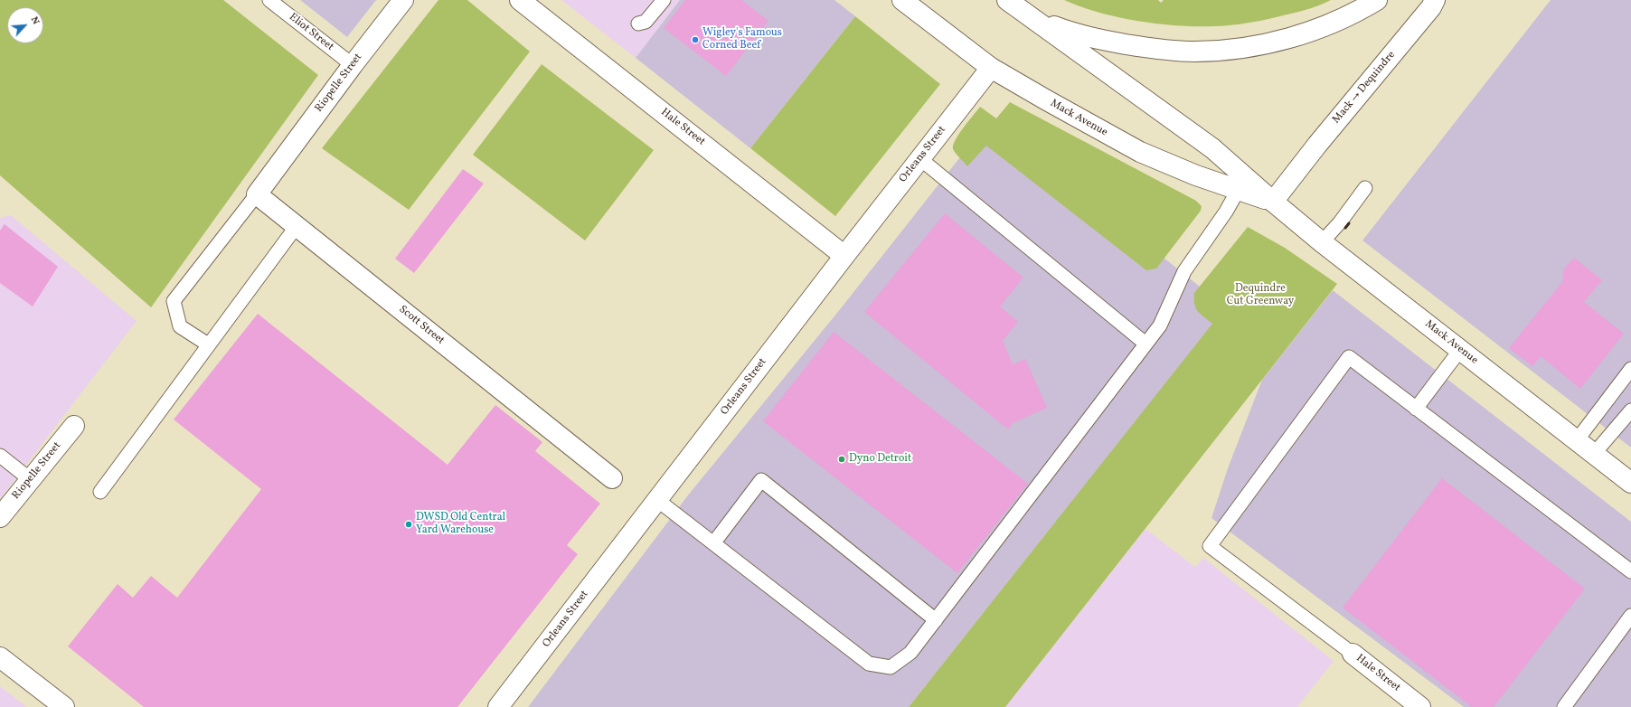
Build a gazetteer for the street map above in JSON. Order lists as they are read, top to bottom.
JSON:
{
  "streets": {
    "street": [
      "Riopelle Street",
      "Mack → Dequindre",
      "Mack Avenue",
      "Hale Street",
      "Orleans Street",
      "Scott Street"
    ],
    "lane": ["Eliot Street"]
  },
  "crossings": [
    ["Eliot Street", "Riopelle Street"],
    ["Riopelle Street", "Scott Street"],
    ["Mack → Dequindre", "Mack Avenue"],
    ["Mack Avenue", "Orleans Street"],
    ["Hale Street", "Orleans Street"]
  ],
  "parks": ["Dequindre Cut Greenway"],
  "places": ["Wigley's Famous Corned Beef", "Dyno Detroit", "DWSD Old Central Yard Warehouse"],
  "north": "top right"
}
